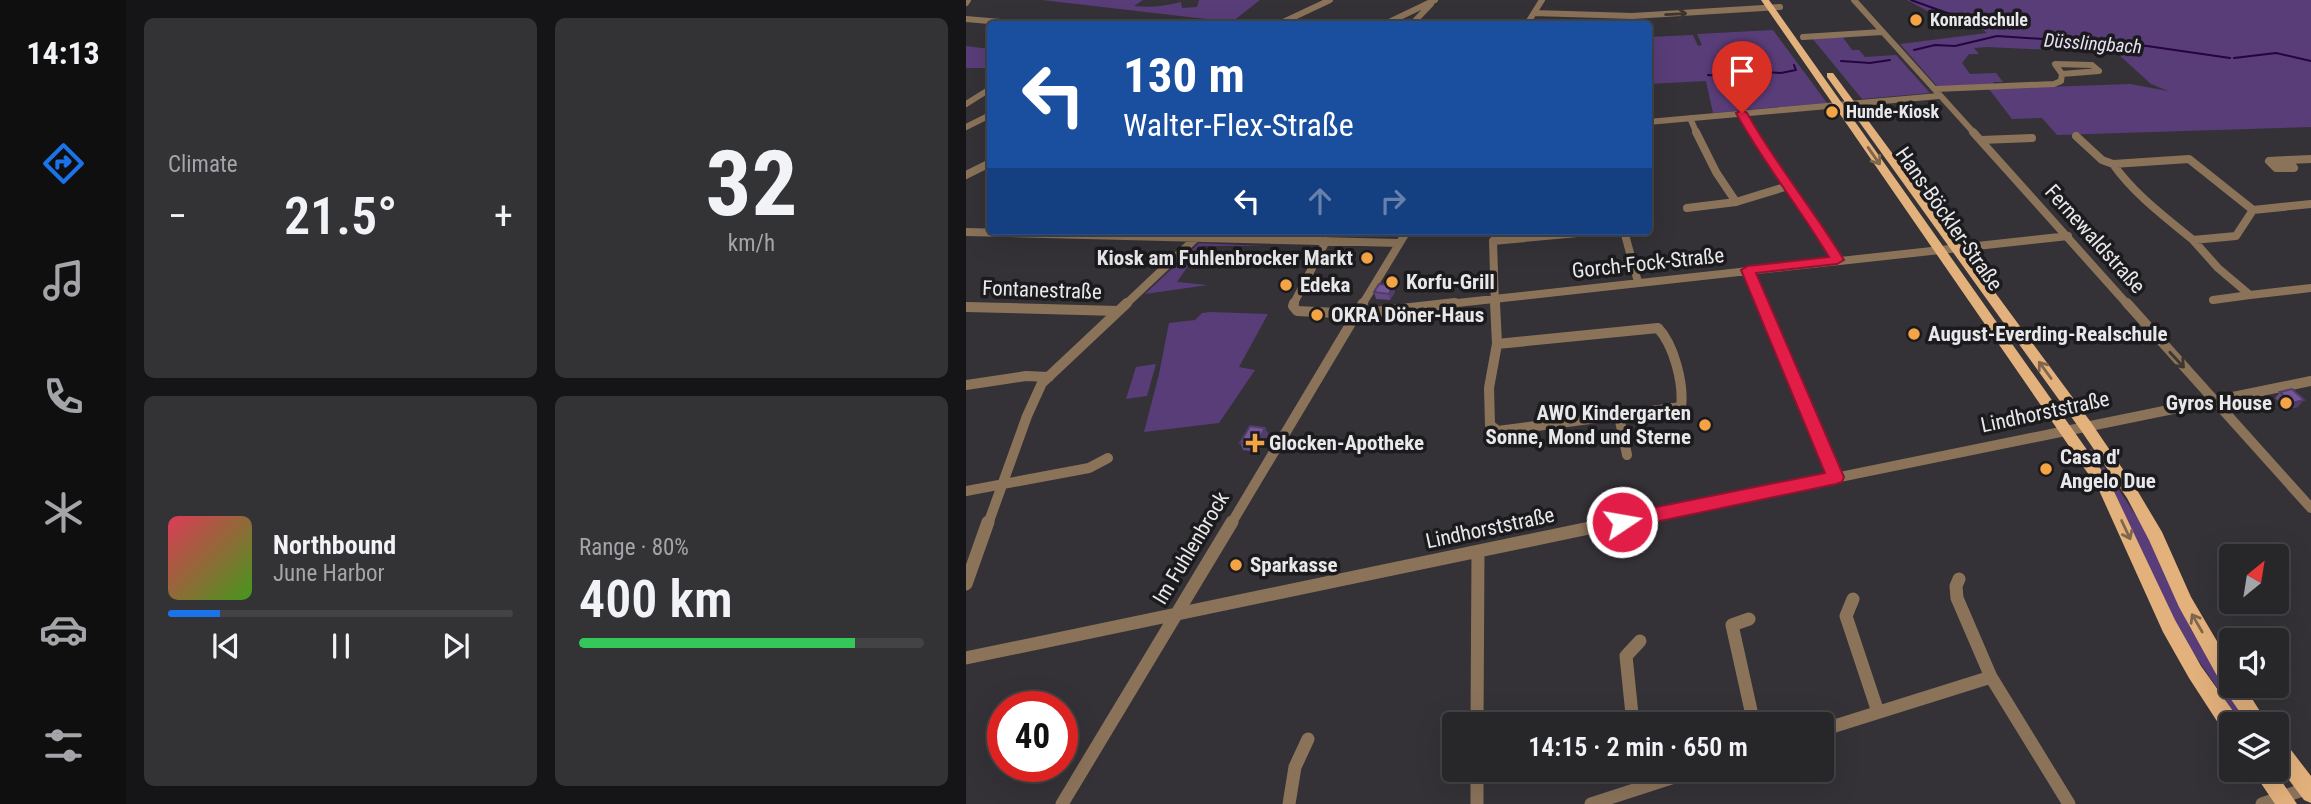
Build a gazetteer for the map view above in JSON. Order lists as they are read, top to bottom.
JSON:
{
  "streets": {
    "main road": ["Hans-Böckler-Straße"],
    "street": [
      "Fernewaldstraße",
      "Gorch-Fock-Straße",
      "Fontanestraße",
      "Lindhorststraße",
      "Im Fuhlenbrock"
    ]
  },
  "crossings": [
    ["Hans-Böckler-Straße", "Gorch-Fock-Straße"],
    ["Hans-Böckler-Straße", "Lindhorststraße"],
    ["Fernewaldstraße", "Gorch-Fock-Straße"],
    ["Fernewaldstraße", "Lindhorststraße"],
    ["Gorch-Fock-Straße", "Im Fuhlenbrock"],
    ["Lindhorststraße", "Im Fuhlenbrock"]
  ],
  "water": ["Düsslingbach"],
  "places": {
    "other": [
      "Konradschule",
      "Hunde-Kiosk",
      "Kiosk am Fuhlenbrocker Markt",
      "Korfu-Grill",
      "Edeka",
      "OKRA Döner-Haus",
      "August-Everding-Realschule",
      "Gyros House",
      "AWO Kindergarten Sonne, Mond und Sterne",
      "Casa d' Angelo Due",
      "Sparkasse"
    ],
    "health": ["Glocken-Apotheke"]
  },
  "north": "top right",
  "page": {
    "tabs": "14:13",
    "tile": [
      "Climate",
      ["32", "km/h"],
      ["Range · 80%", "400 km"]
    ],
    "turn": ["130 m", "Walter-Flex-Straße"],
    "heat": ["−", "21.5°", "+"],
    "song": ["Northbound", "June Harbor"],
    "limit": "40",
    "trip": "14:15 · 2 min · 650 m"
  }
}
